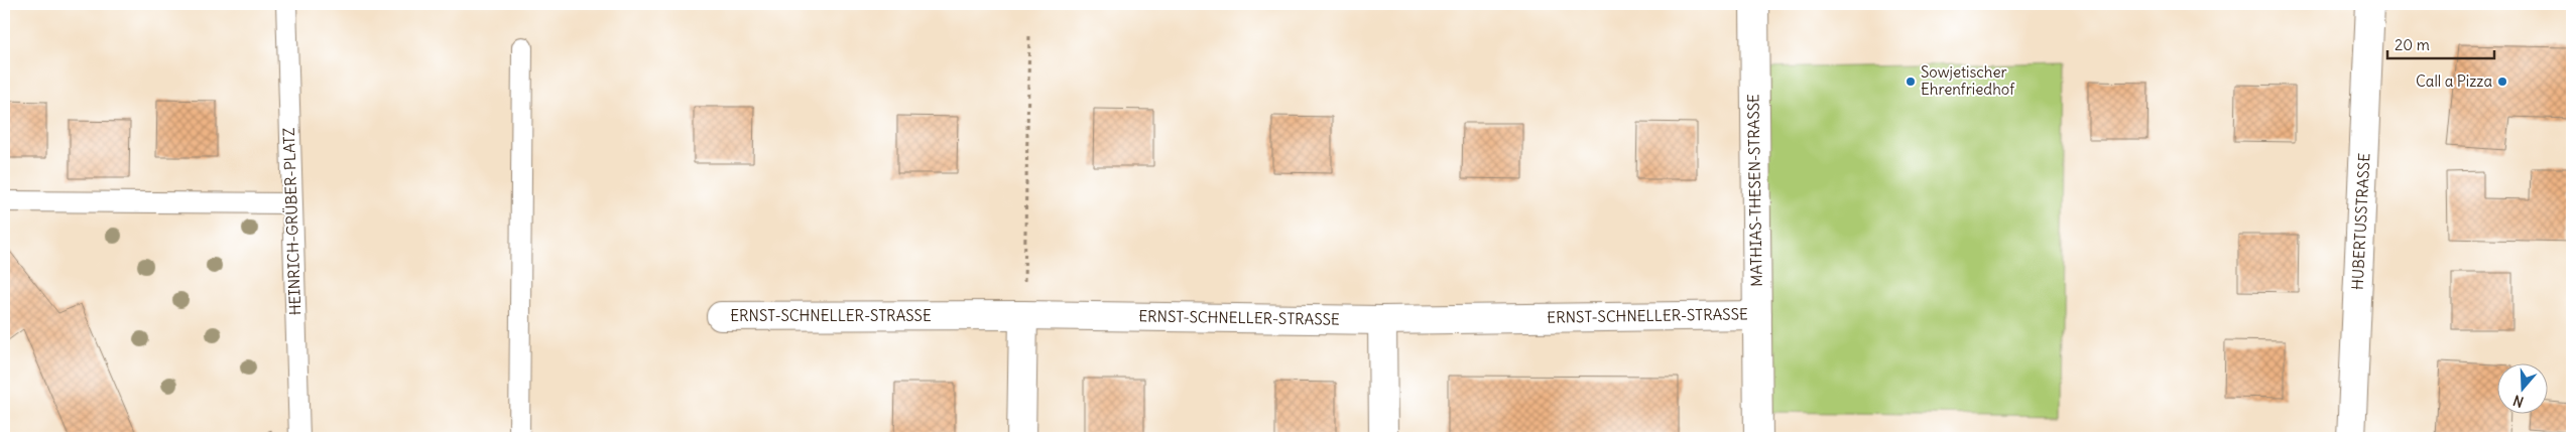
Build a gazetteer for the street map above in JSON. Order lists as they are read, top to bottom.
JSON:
{
  "streets": {
    "street": ["MATHIAS-THESEN-STRASSE", "HUBERTUSSTRASSE", "ERNST-SCHNELLER-STRASSE"],
    "lane": ["HEINRICH-GRÜBER-PLATZ"]
  },
  "crossings": [
    ["MATHIAS-THESEN-STRASSE", "ERNST-SCHNELLER-STRASSE"]
  ],
  "places": ["Sowjetischer Ehrenfriedhof", "Call a Pizza"],
  "scale_bar": "20 m",
  "north": "bottom"
}
